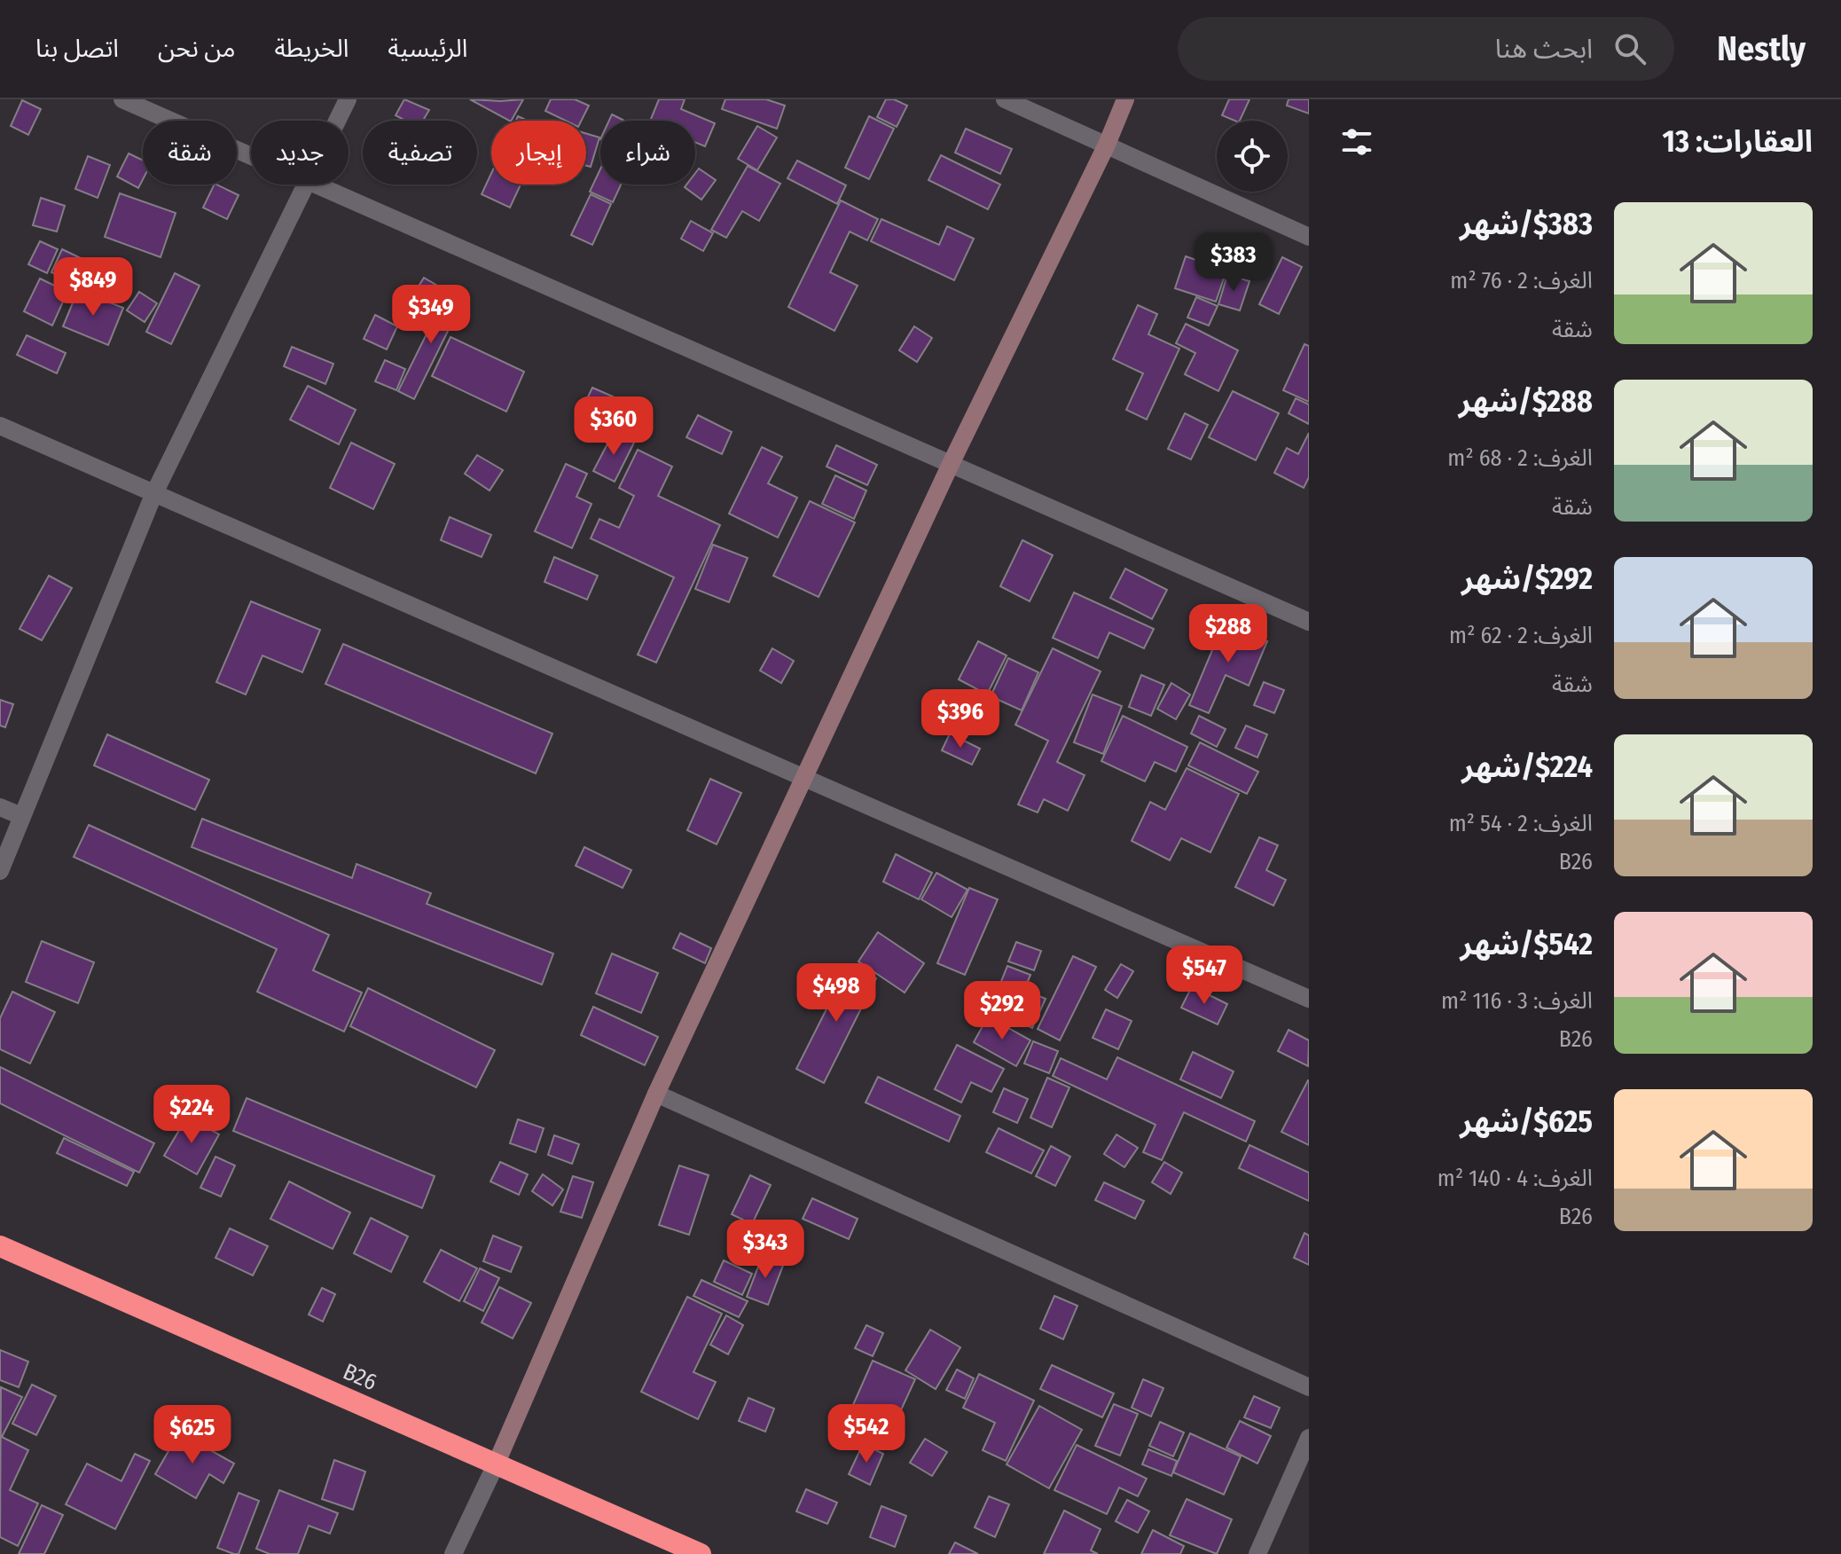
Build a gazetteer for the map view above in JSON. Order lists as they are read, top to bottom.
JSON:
{
  "streets": {
    "highway": ["B26"]
  },
  "page": {
    "header": "Nestly",
    "search": "ابحث هنا",
    "nav": [
      "الرئيسية",
      "الخريطة",
      "من نحن",
      "اتصل بنا"
    ],
    "heading": "العقارات: 13",
    "chip": [
      "شراء",
      "إيجار",
      "تصفية",
      "جديد",
      "شقة"
    ],
    "list": [
      {
        "name": "$383/شهر",
        "note": "الغرف: 2 · 76 m² · شقة"
      },
      {
        "name": "$288/شهر",
        "note": "الغرف: 2 · 68 m² · شقة"
      },
      {
        "name": "$292/شهر",
        "note": "الغرف: 2 · 62 m² · شقة"
      },
      {
        "name": "$224/شهر",
        "note": "الغرف: 2 · 54 m² · B26"
      },
      {
        "name": "$542/شهر",
        "note": "الغرف: 3 · 116 m² · B26"
      },
      {
        "name": "$625/شهر",
        "note": "الغرف: 4 · 140 m² · B26"
      }
    ],
    "price": [
      "$383",
      "$849",
      "$349",
      "$360",
      "$288",
      "$396",
      "$547",
      "$498",
      "$292",
      "$224",
      "$343",
      "$542",
      "$625"
    ]
  }
}
